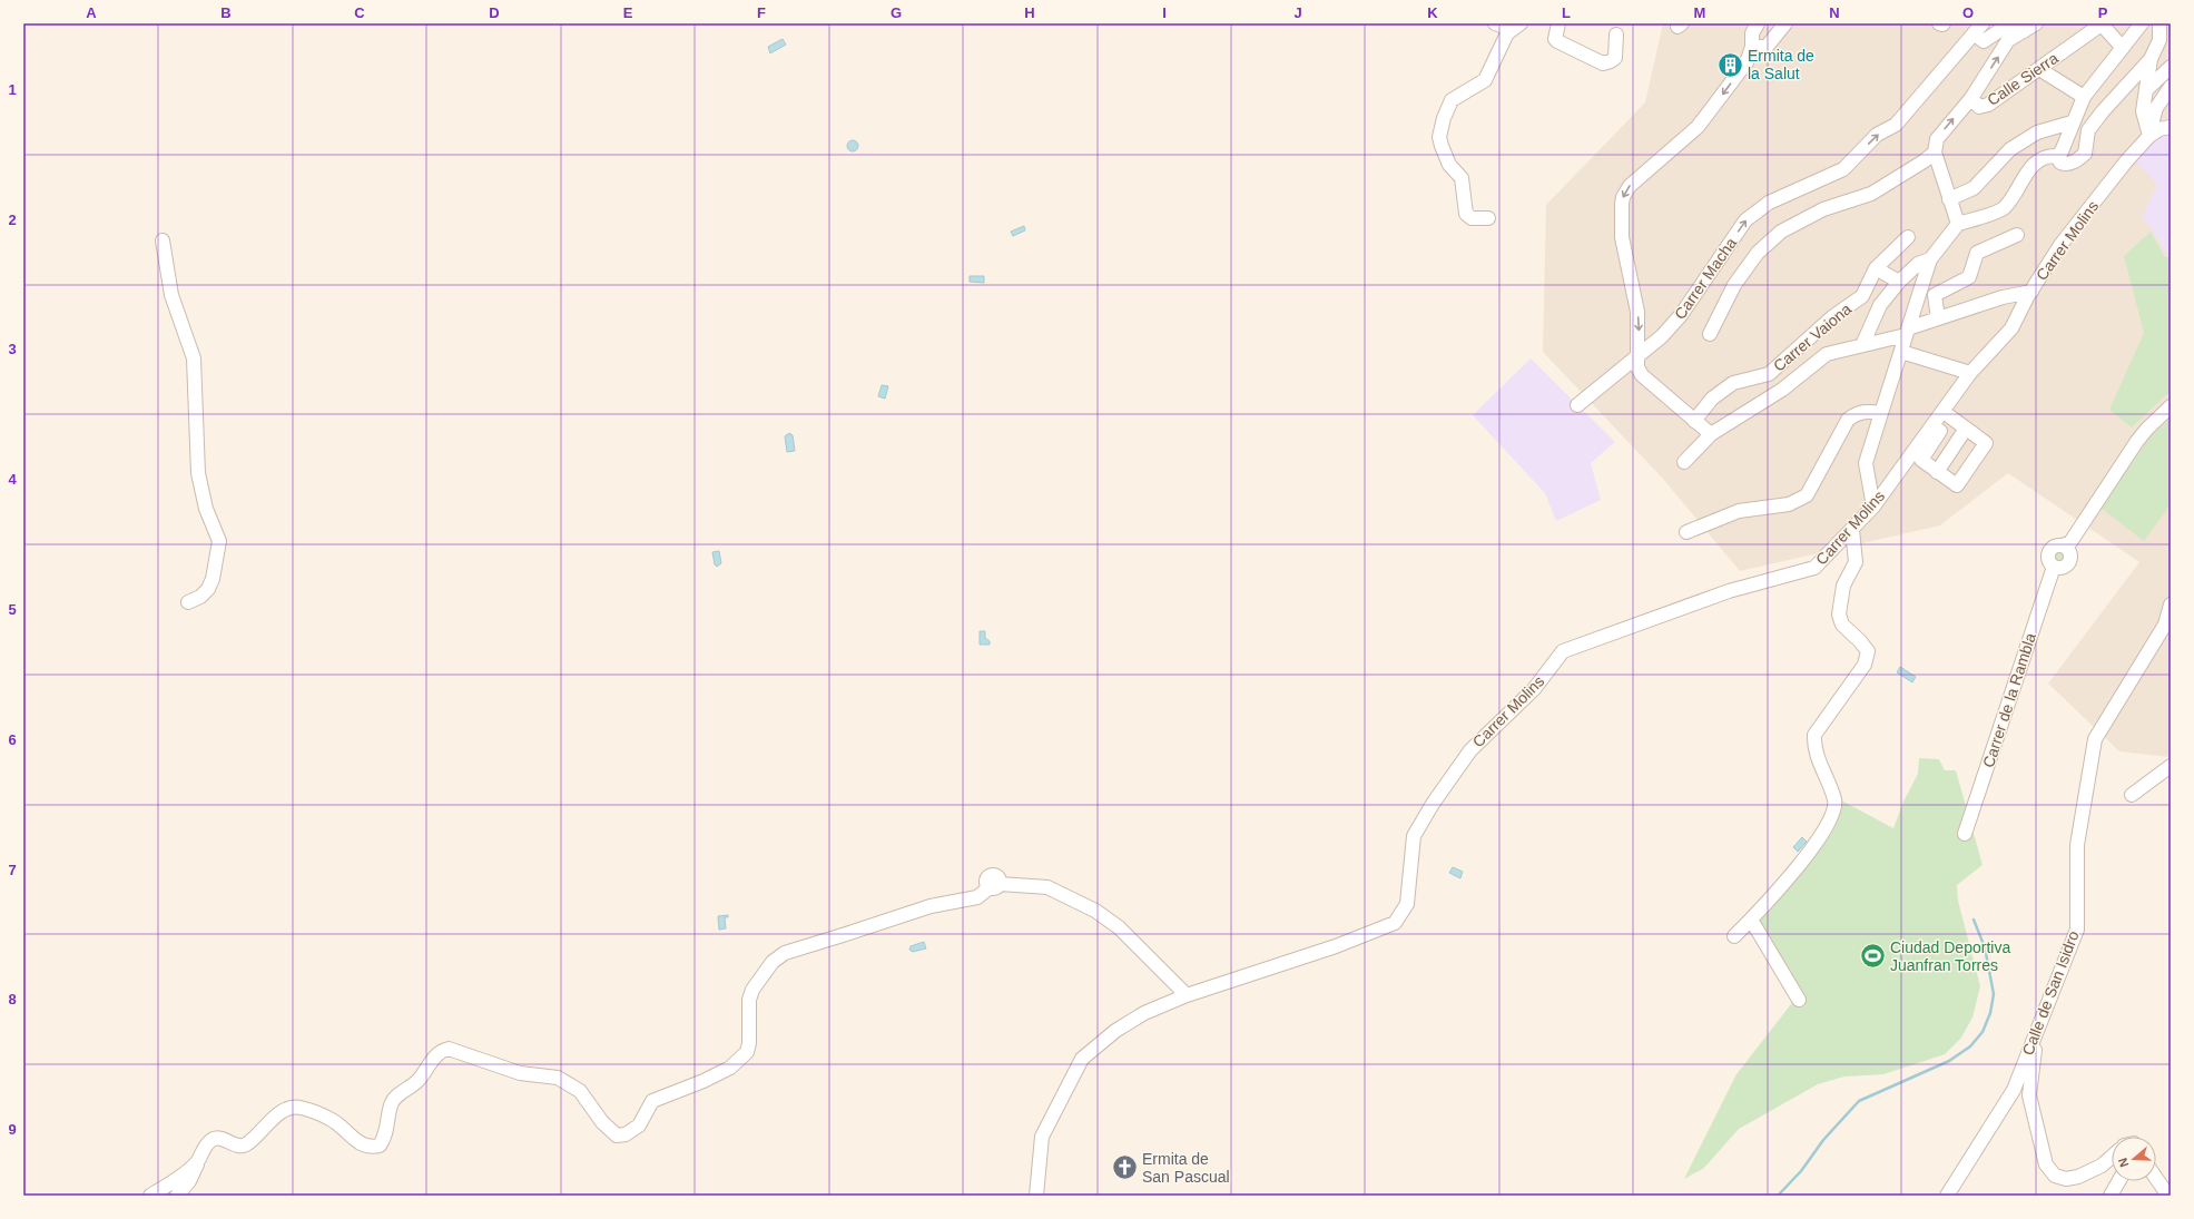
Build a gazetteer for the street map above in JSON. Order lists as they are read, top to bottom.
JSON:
{
  "streets": {
    "street": [
      "Calle Sierra",
      "Carrer Molins",
      "Carrer Macha",
      "Carrer Vaiona",
      "Carrer de la Rambla",
      "Calle de San Isidro"
    ]
  },
  "crossings": [
    ["Calle Sierra", "Carrer Macha"],
    ["Carrer Molins", "Carrer Vaiona"]
  ],
  "places": {
    "building": ["Ermita de la Salut"],
    "sports": ["Ciudad Deportiva Juanfran Torres"],
    "church": ["Ermita de San Pascual"]
  },
  "north": "left",
  "grid": {
    "columns": [
      "A",
      "B",
      "C",
      "D",
      "E",
      "F",
      "G",
      "H",
      "I",
      "J",
      "K",
      "L",
      "M",
      "N",
      "O",
      "P"
    ],
    "rows": [
      "1",
      "2",
      "3",
      "4",
      "5",
      "6",
      "7",
      "8",
      "9"
    ]
  }
}
